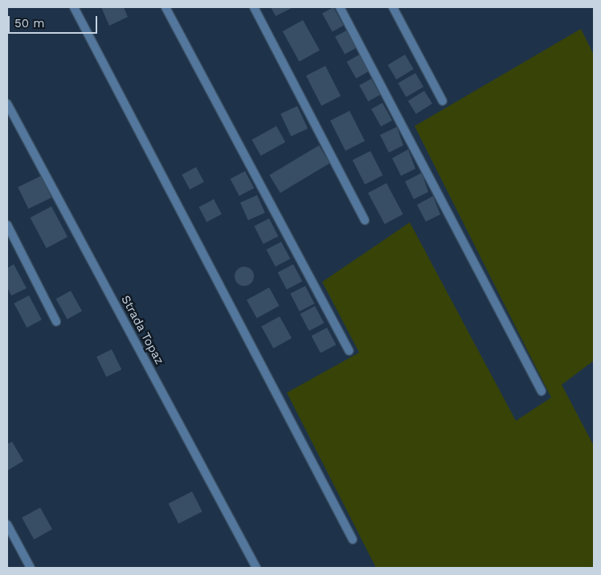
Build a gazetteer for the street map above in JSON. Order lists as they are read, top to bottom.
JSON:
{
  "streets": {
    "street": ["Strada Topaz"]
  },
  "scale_bar": "50 m"
}
